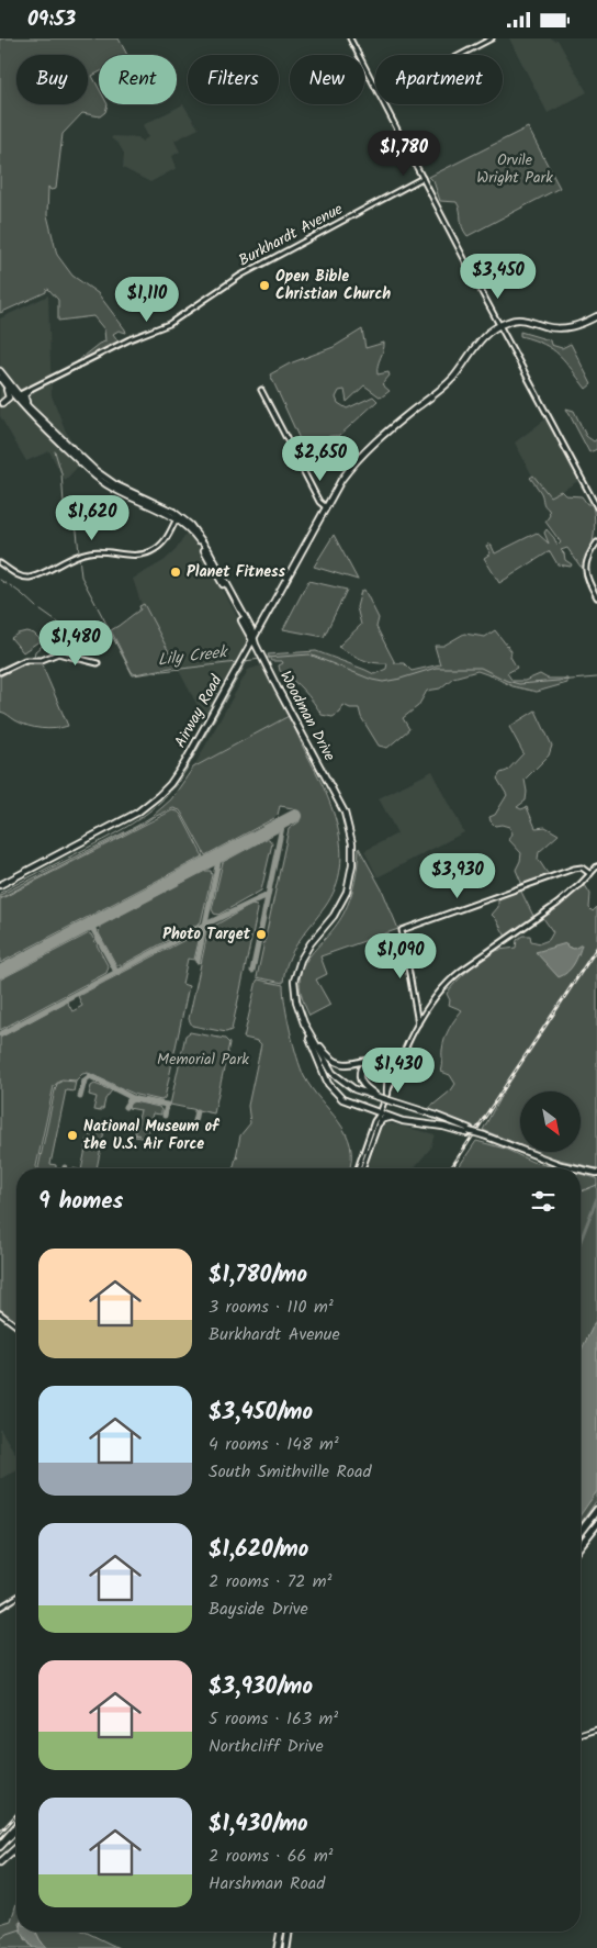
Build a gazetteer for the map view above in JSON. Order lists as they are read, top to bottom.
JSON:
{
  "streets": {
    "main road": ["Airway Road", "Woodman Drive"],
    "street": ["Burkhardt Avenue"]
  },
  "crossings": [
    ["Airway Road", "Woodman Drive"]
  ],
  "water": ["Lily Creek"],
  "parks": ["Orvile Wright Park", "Memorial Park"],
  "places": [
    "Open Bible Christian Church",
    "Planet Fitness",
    "Photo Target",
    "National Museum of the U.S. Air Force"
  ],
  "north": "bottom right",
  "page": {
    "status": "09:53",
    "chip": [
      "Buy",
      "Rent",
      "Filters",
      "New",
      "Apartment"
    ],
    "price": [
      "$1,780",
      "$3,450",
      "$1,110",
      "$2,650",
      "$1,620",
      "$1,480",
      "$3,930",
      "$1,090",
      "$1,430"
    ],
    "heading": "9 homes",
    "list": [
      {
        "name": "$1,780/mo",
        "note": "3 rooms · 110 m² · Burkhardt Avenue"
      },
      {
        "name": "$3,450/mo",
        "note": "4 rooms · 148 m² · South Smithville Road"
      },
      {
        "name": "$1,620/mo",
        "note": "2 rooms · 72 m² · Bayside Drive"
      },
      {
        "name": "$3,930/mo",
        "note": "5 rooms · 163 m² · Northcliff Drive"
      },
      {
        "name": "$1,430/mo",
        "note": "2 rooms · 66 m² · Harshman Road"
      }
    ]
  }
}
